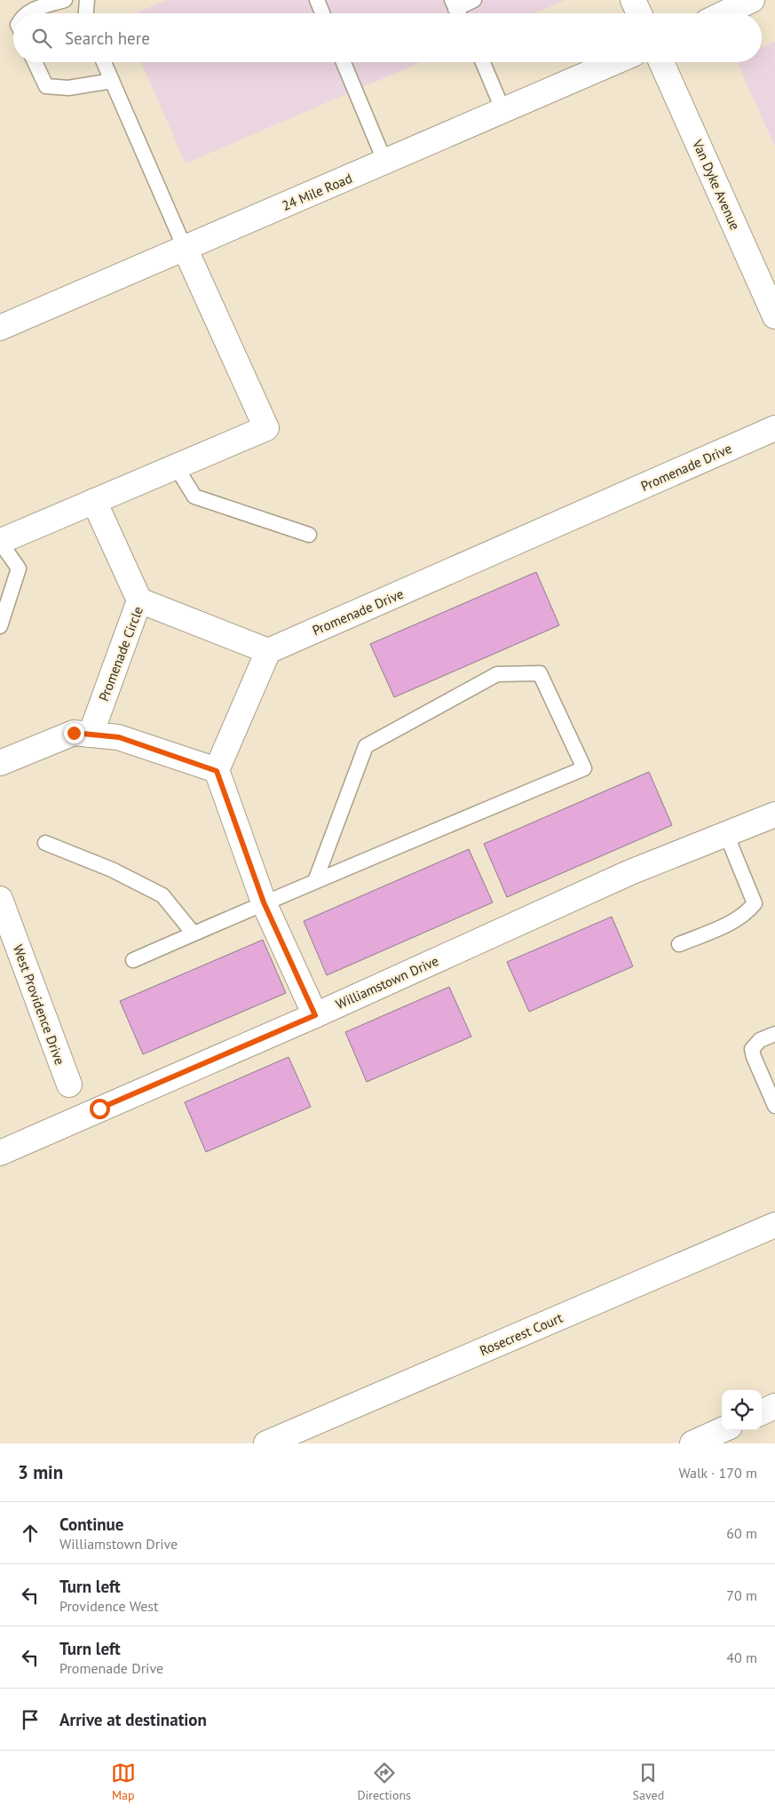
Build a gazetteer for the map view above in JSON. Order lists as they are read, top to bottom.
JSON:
{
  "streets": {
    "street": [
      "Van Dyke Avenue",
      "24 Mile Road",
      "Promenade Drive",
      "Promenade Circle",
      "Williamstown Drive",
      "West Providence Drive",
      "Rosecrest Court"
    ]
  },
  "crossings": [
    ["Promenade Drive", "Promenade Circle"]
  ],
  "page": {
    "search": "Search here",
    "heading": ["3 min", "Walk · 170 m"],
    "list": [
      ["Continue", "Williamstown Drive", "60 m"],
      ["Turn left", "Providence West", "70 m"],
      ["Turn left", "Promenade Drive", "40 m"],
      "Arrive at destination"
    ],
    "nav": ["Map", "Directions", "Saved"]
  }
}
